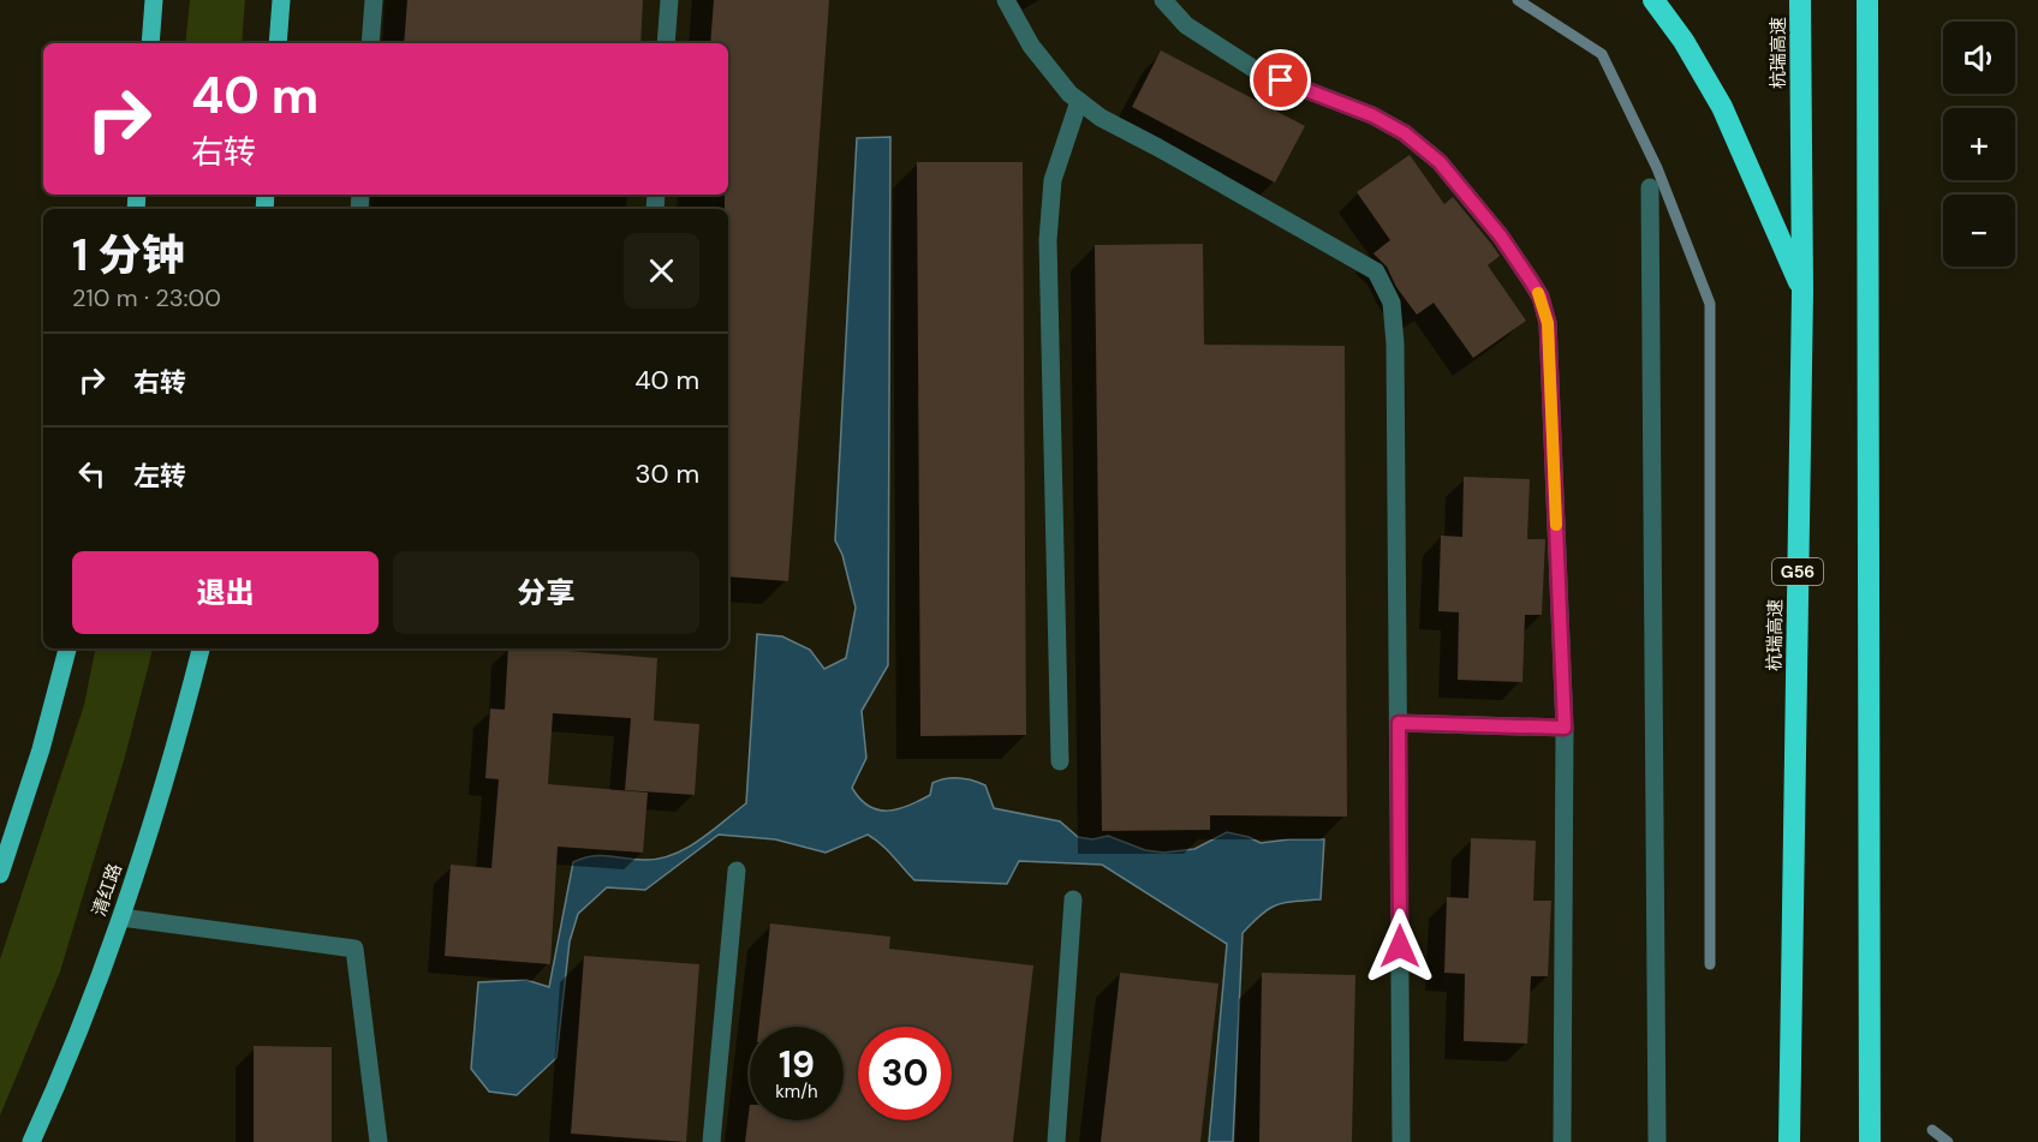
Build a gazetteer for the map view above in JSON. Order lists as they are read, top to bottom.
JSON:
{
  "streets": {
    "highway": ["杭瑞高速", "G56"],
    "main road": ["清红路"]
  },
  "page": {
    "map_buttons": ["+", "−"],
    "turn": ["40 m", "右转"],
    "heading": ["1 分钟", "210 m · 23:00"],
    "list": [
      {
        "name": "右转",
        "value": "40 m"
      },
      {
        "name": "左转",
        "value": "30 m"
      }
    ],
    "buttons": ["退出", "分享"],
    "speed": "19 km/h",
    "limit": "30"
  }
}
